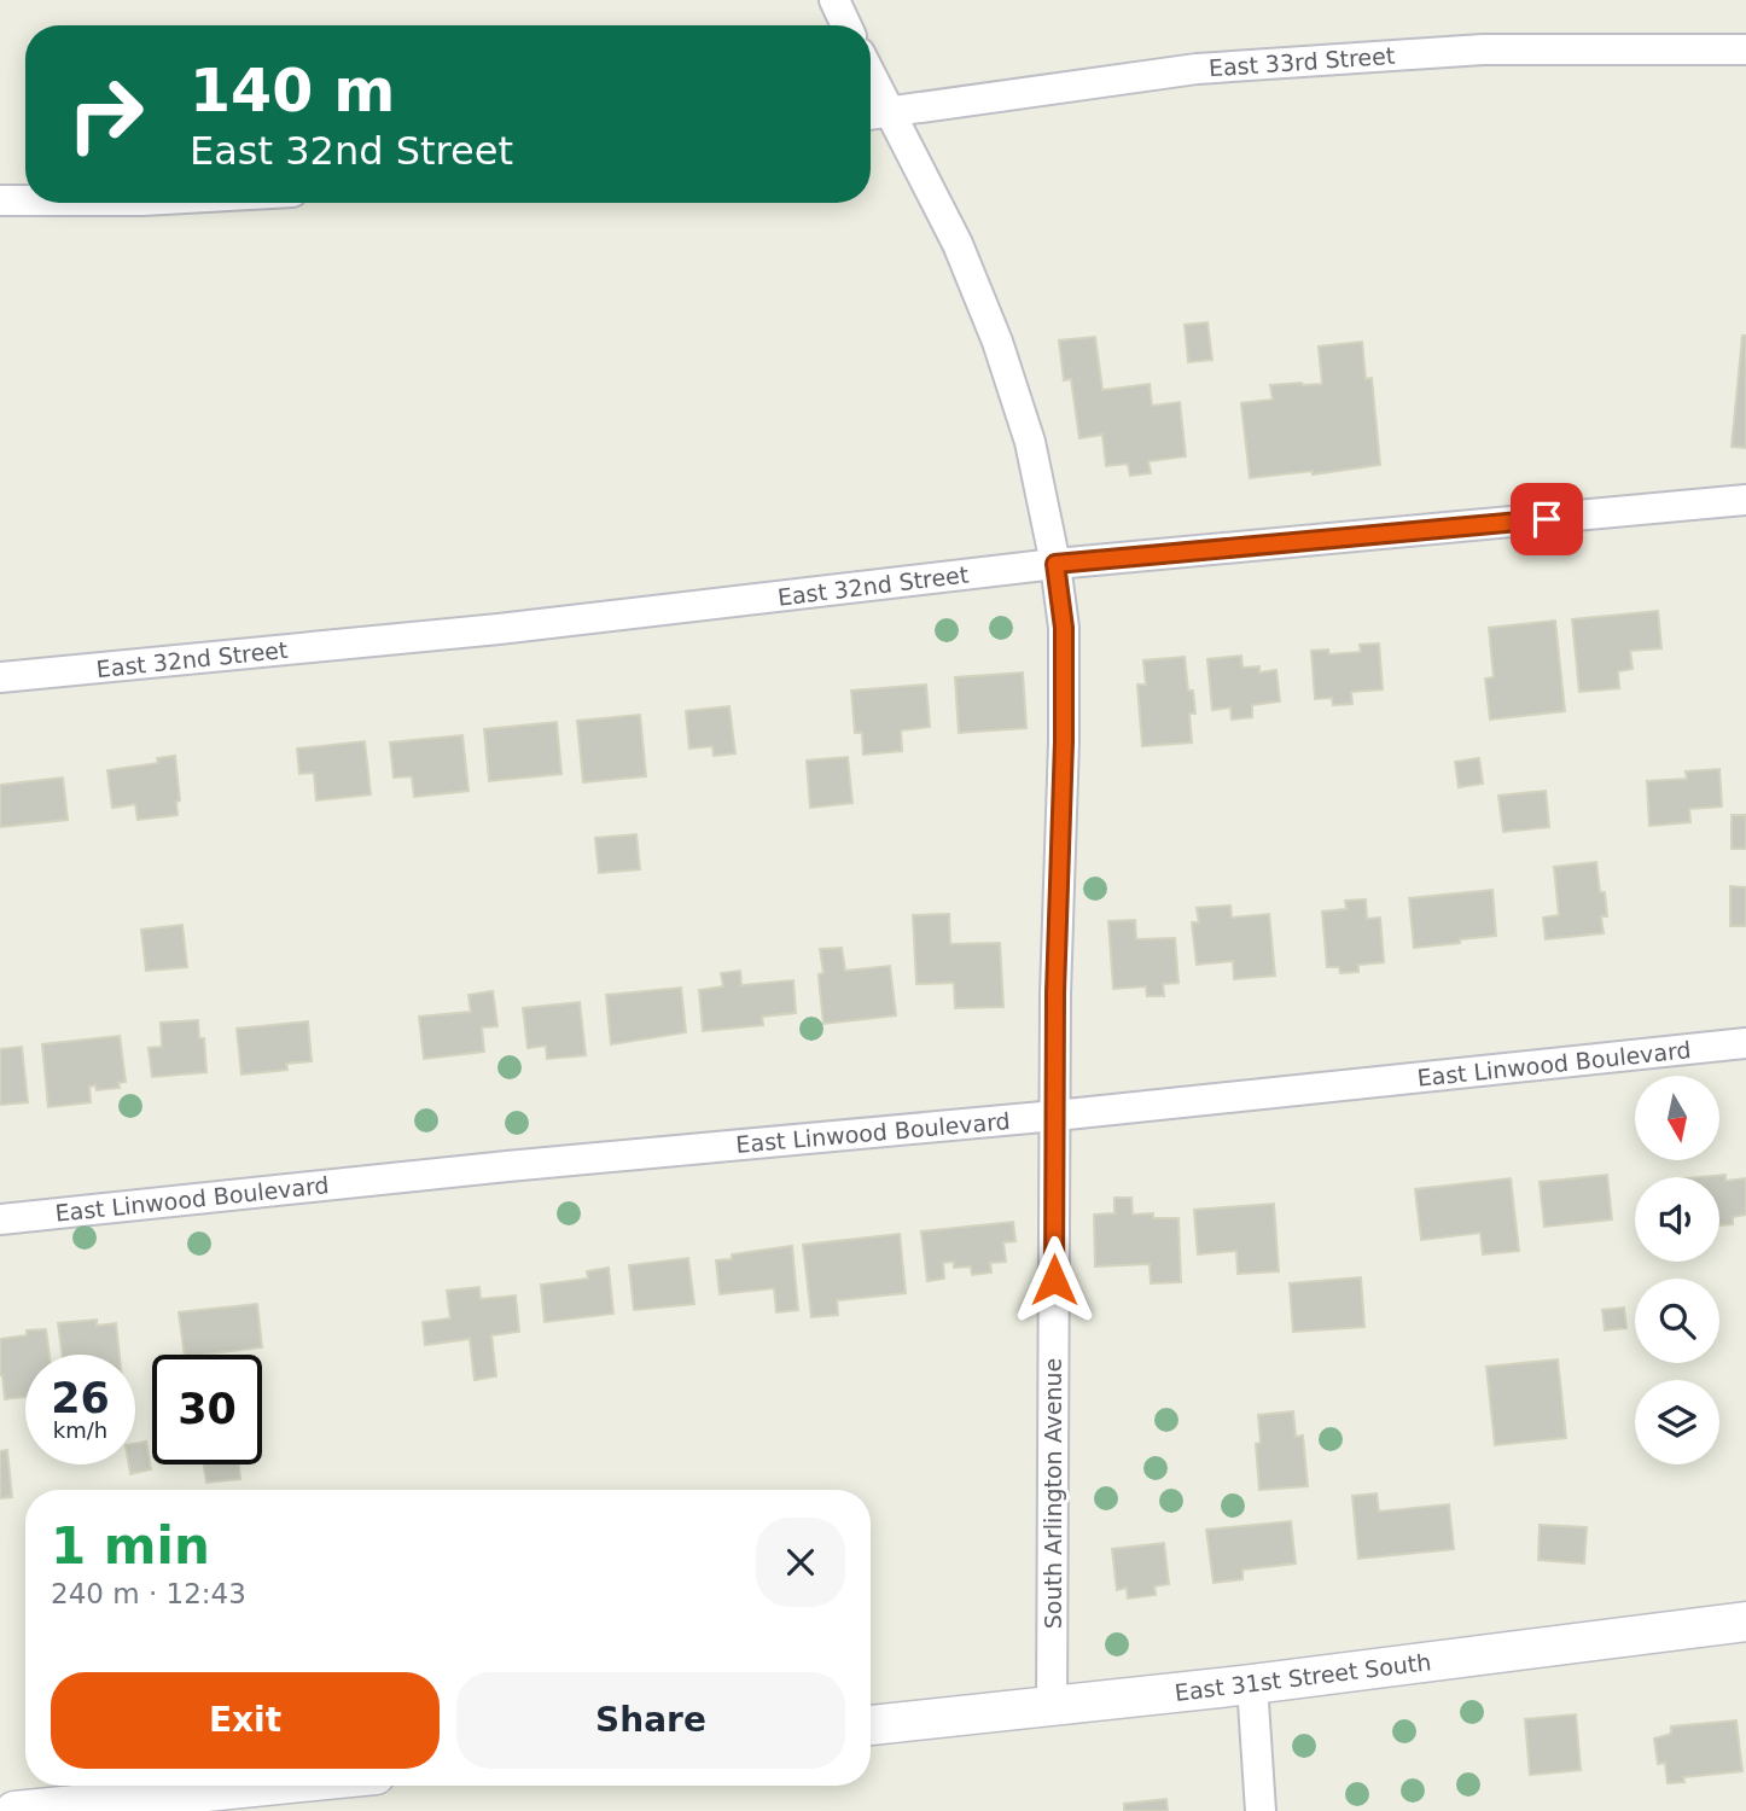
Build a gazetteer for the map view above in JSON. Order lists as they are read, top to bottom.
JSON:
{
  "streets": {
    "street": [
      "East 33rd Street",
      "East 32nd Street",
      "East Linwood Boulevard",
      "South Arlington Avenue",
      "East 31st Street South"
    ]
  },
  "crossings": [
    ["East 33rd Street", "South Arlington Avenue"],
    ["East 32nd Street", "South Arlington Avenue"],
    ["East Linwood Boulevard", "South Arlington Avenue"],
    ["South Arlington Avenue", "East 31st Street South"]
  ],
  "north": "bottom",
  "page": {
    "turn": ["140 m", "East 32nd Street"],
    "speed": "26 km/h",
    "limit": "30",
    "heading": ["1 min", "240 m · 12:43"],
    "buttons": ["Exit", "Share"]
  }
}
